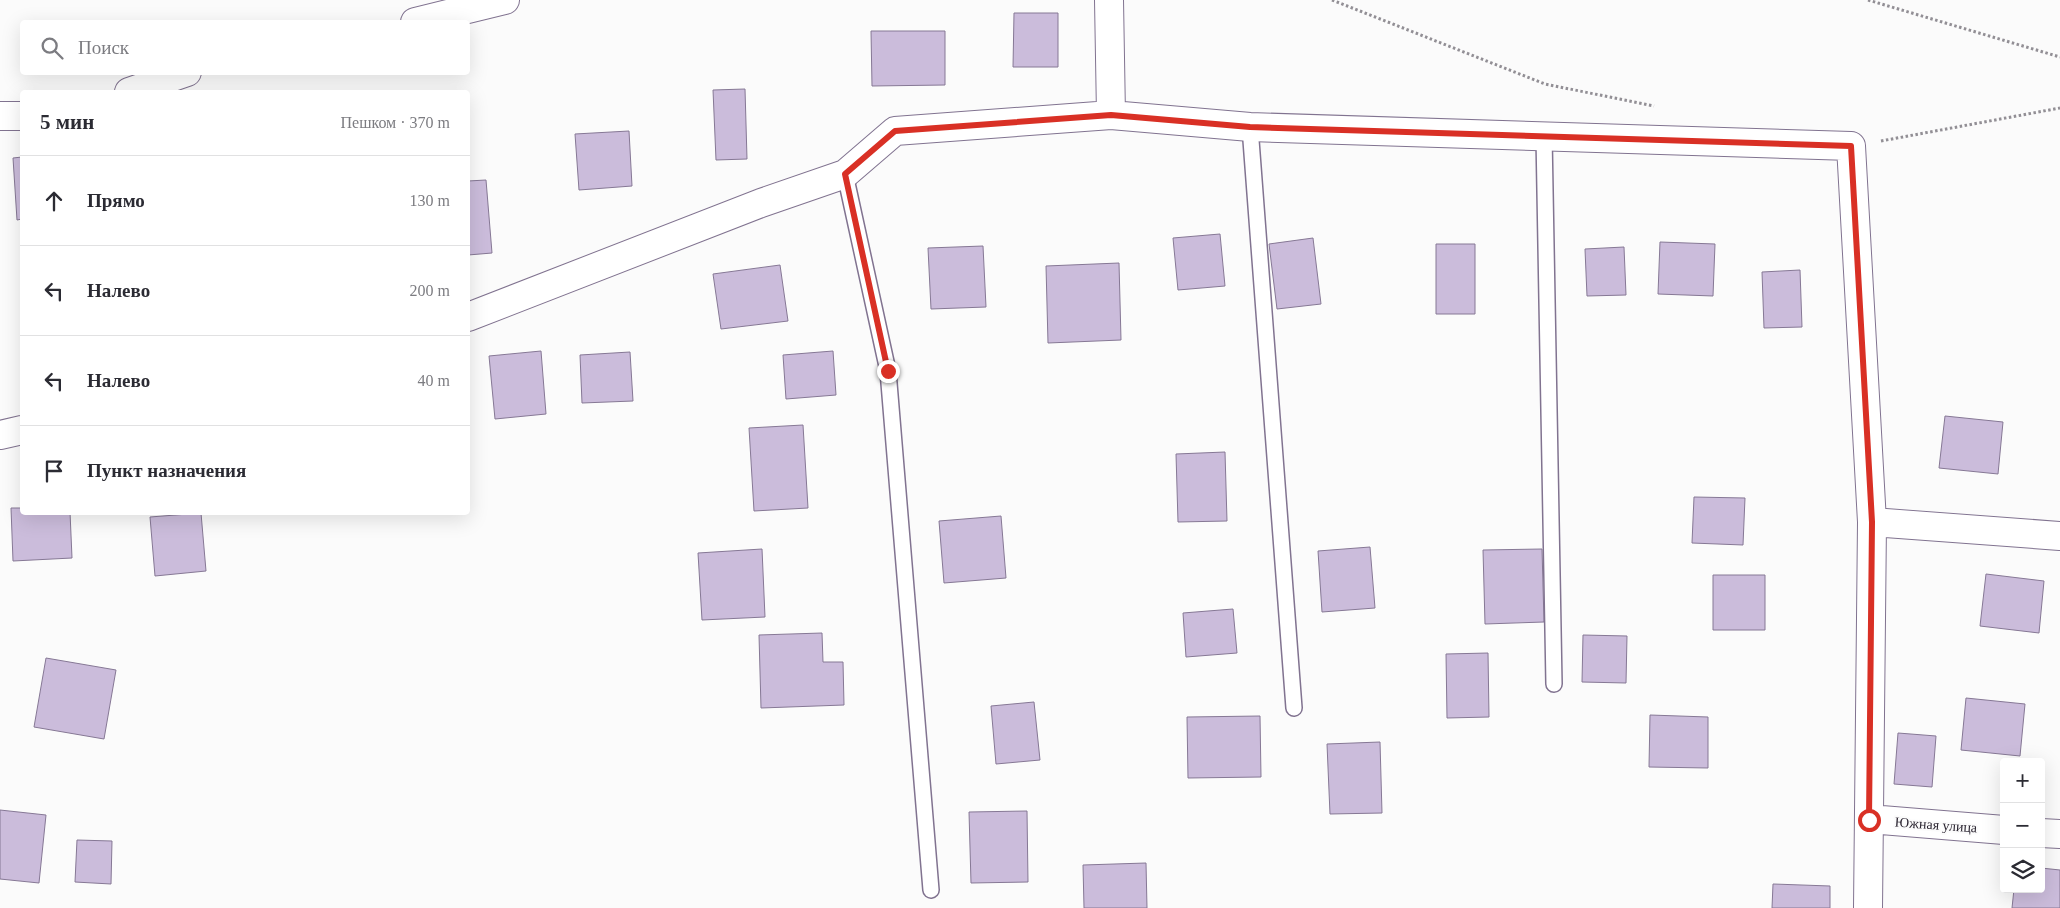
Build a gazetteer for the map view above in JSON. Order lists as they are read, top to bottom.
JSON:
{
  "streets": {
    "street": ["Южная улица"]
  },
  "page": {
    "search": "Поиск",
    "heading": ["5 мин", "Пешком · 370 m"],
    "list": [
      ["Прямо", "130 m"],
      ["Налево", "200 m"],
      ["Налево", "40 m"],
      "Пункт назначения"
    ],
    "map_buttons": ["+", "−"]
  }
}
